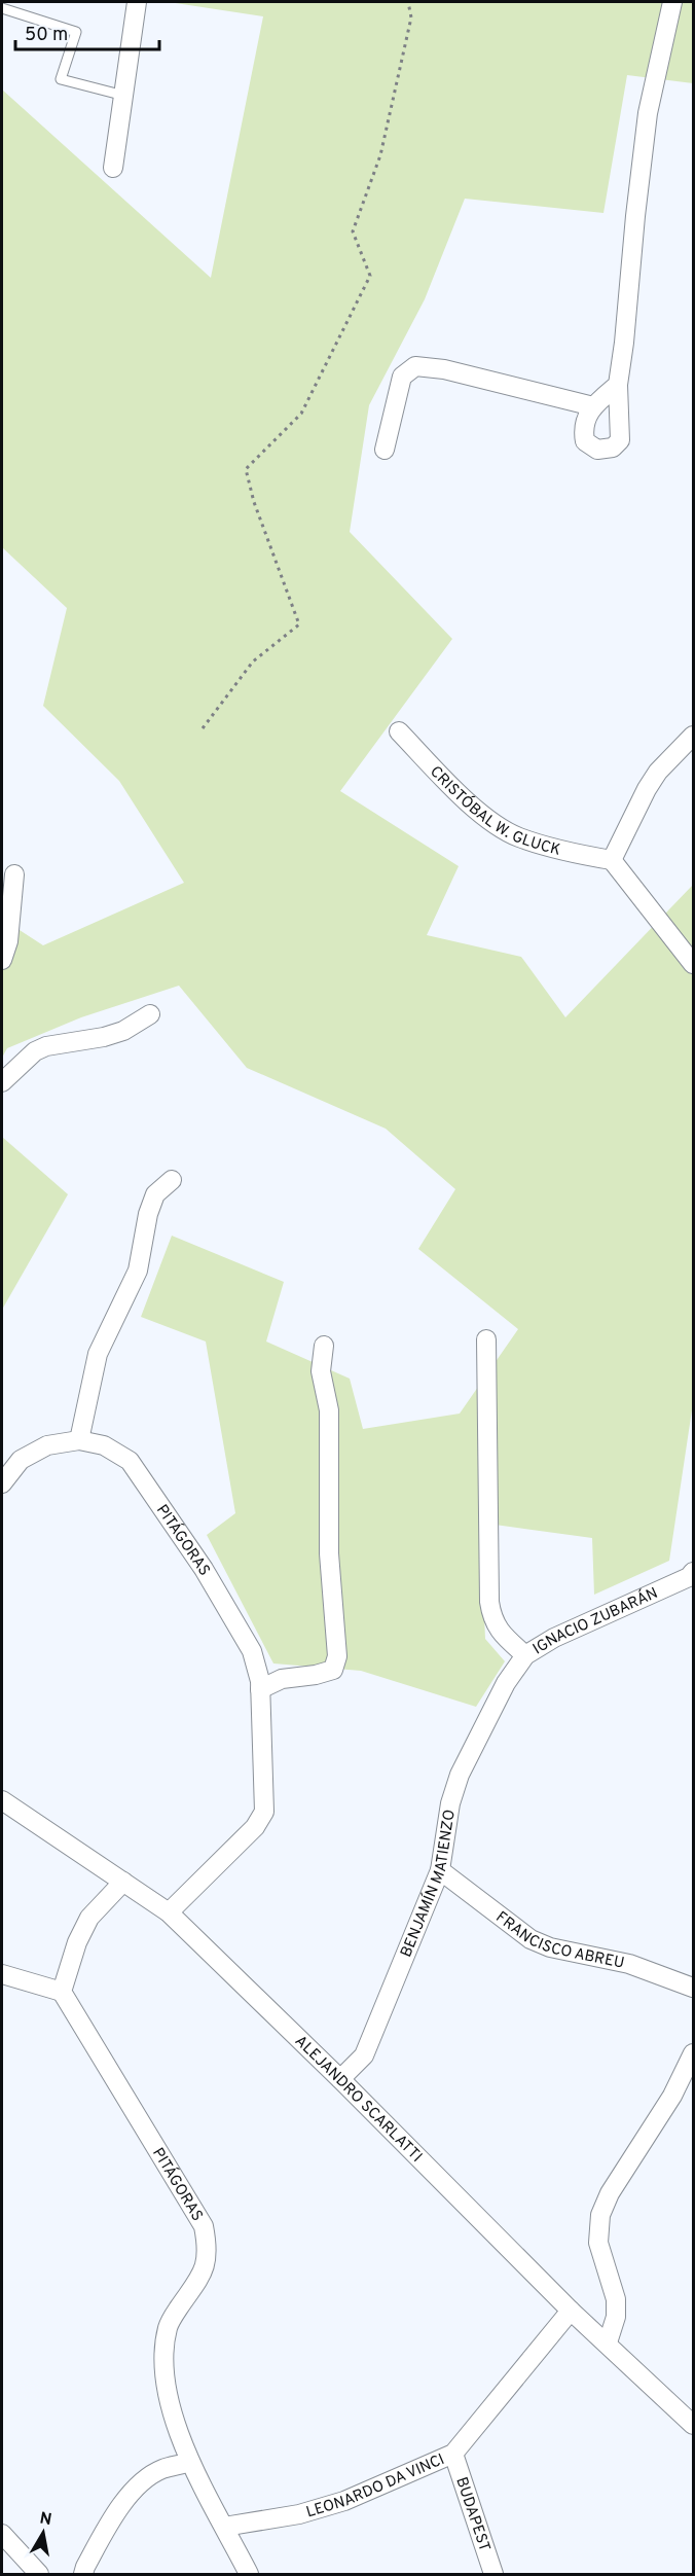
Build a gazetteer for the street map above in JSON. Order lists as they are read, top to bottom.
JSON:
{
  "streets": {
    "street": [
      "CRISTÓBAL W. GLUCK",
      "PITÁGORAS",
      "IGNACIO ZUBARÁN",
      "BENJAMÍN MATIENZO",
      "FRANCISCO ABREU",
      "ALEJANDRO SCARLATTI",
      "LEONARDO DA VINCI",
      "BUDAPEST"
    ]
  },
  "crossings": [
    ["PITÁGORAS", "ALEJANDRO SCARLATTI"],
    ["PITÁGORAS", "LEONARDO DA VINCI"],
    ["IGNACIO ZUBARÁN", "BENJAMÍN MATIENZO"],
    ["BENJAMÍN MATIENZO", "FRANCISCO ABREU"],
    ["BENJAMÍN MATIENZO", "ALEJANDRO SCARLATTI"],
    ["ALEJANDRO SCARLATTI", "LEONARDO DA VINCI"],
    ["LEONARDO DA VINCI", "BUDAPEST"]
  ],
  "scale_bar": "50 m",
  "north": "top"
}
